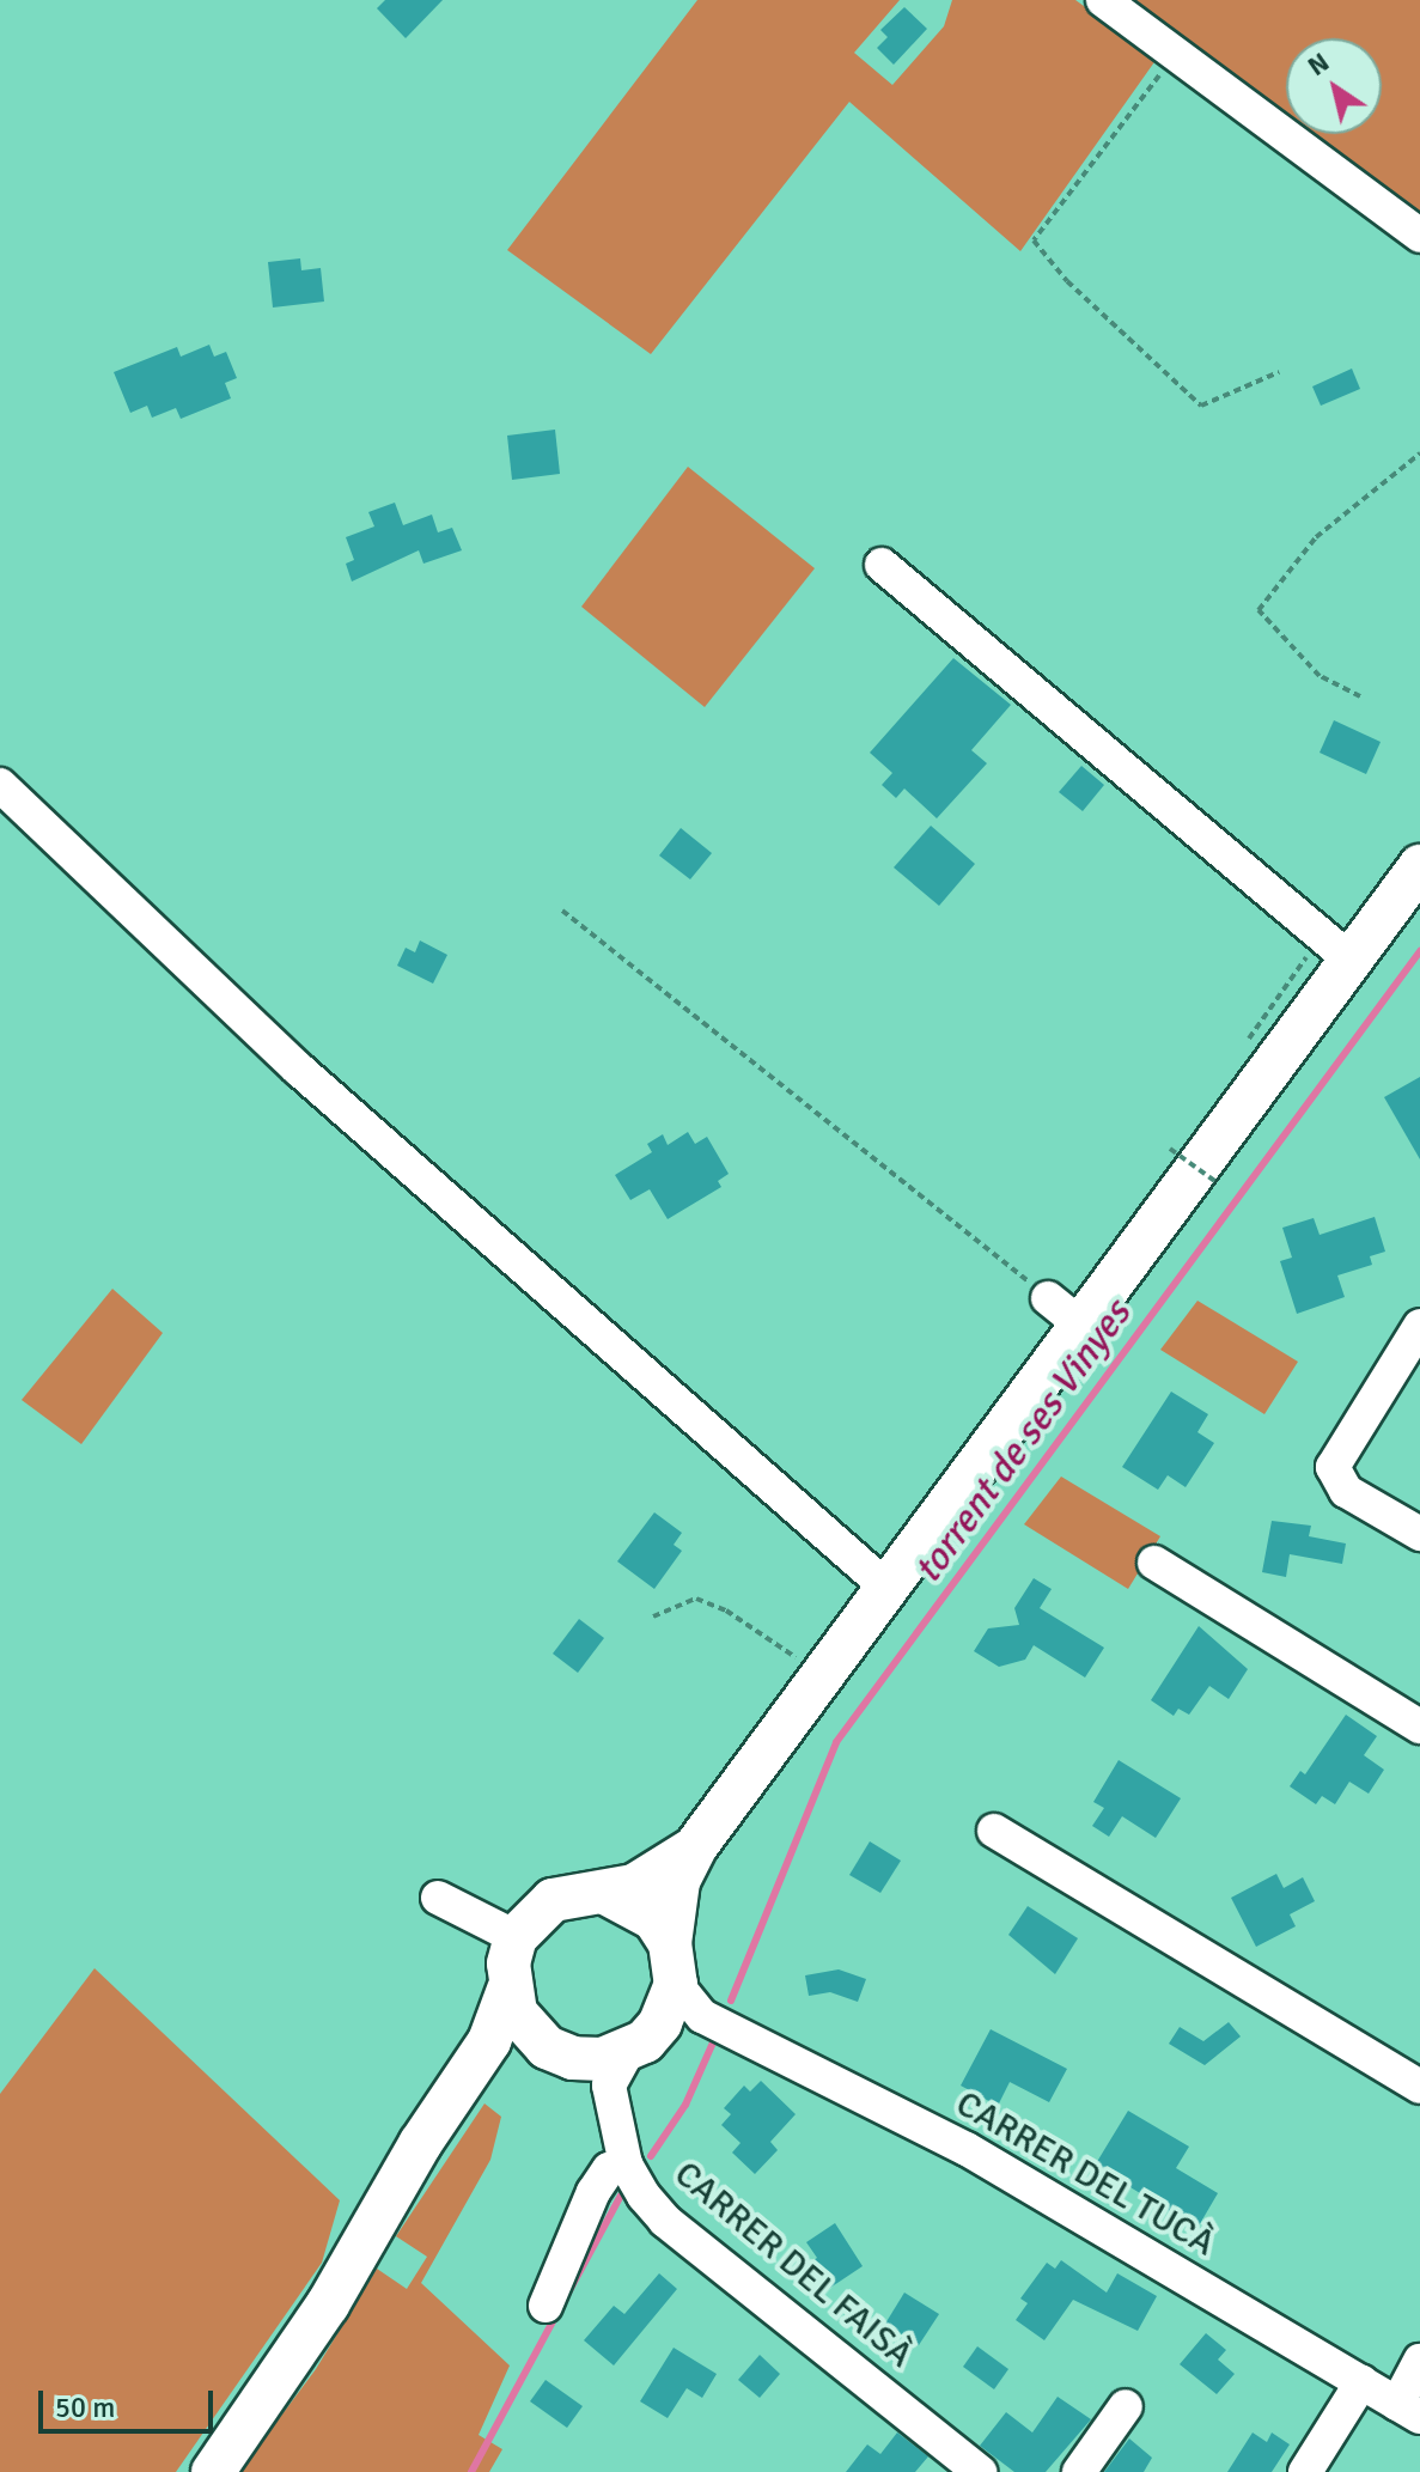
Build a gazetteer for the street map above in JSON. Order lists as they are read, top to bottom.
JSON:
{
  "streets": {
    "street": ["CARRER DEL TUCÀ", "CARRER DEL FAISÀ"]
  },
  "crossings": [
    ["CARRER DEL TUCÀ", "CARRER DEL FAISÀ"]
  ],
  "water": ["torrent de ses Vinyes"],
  "scale_bar": "50 m",
  "north": "top left"
}
